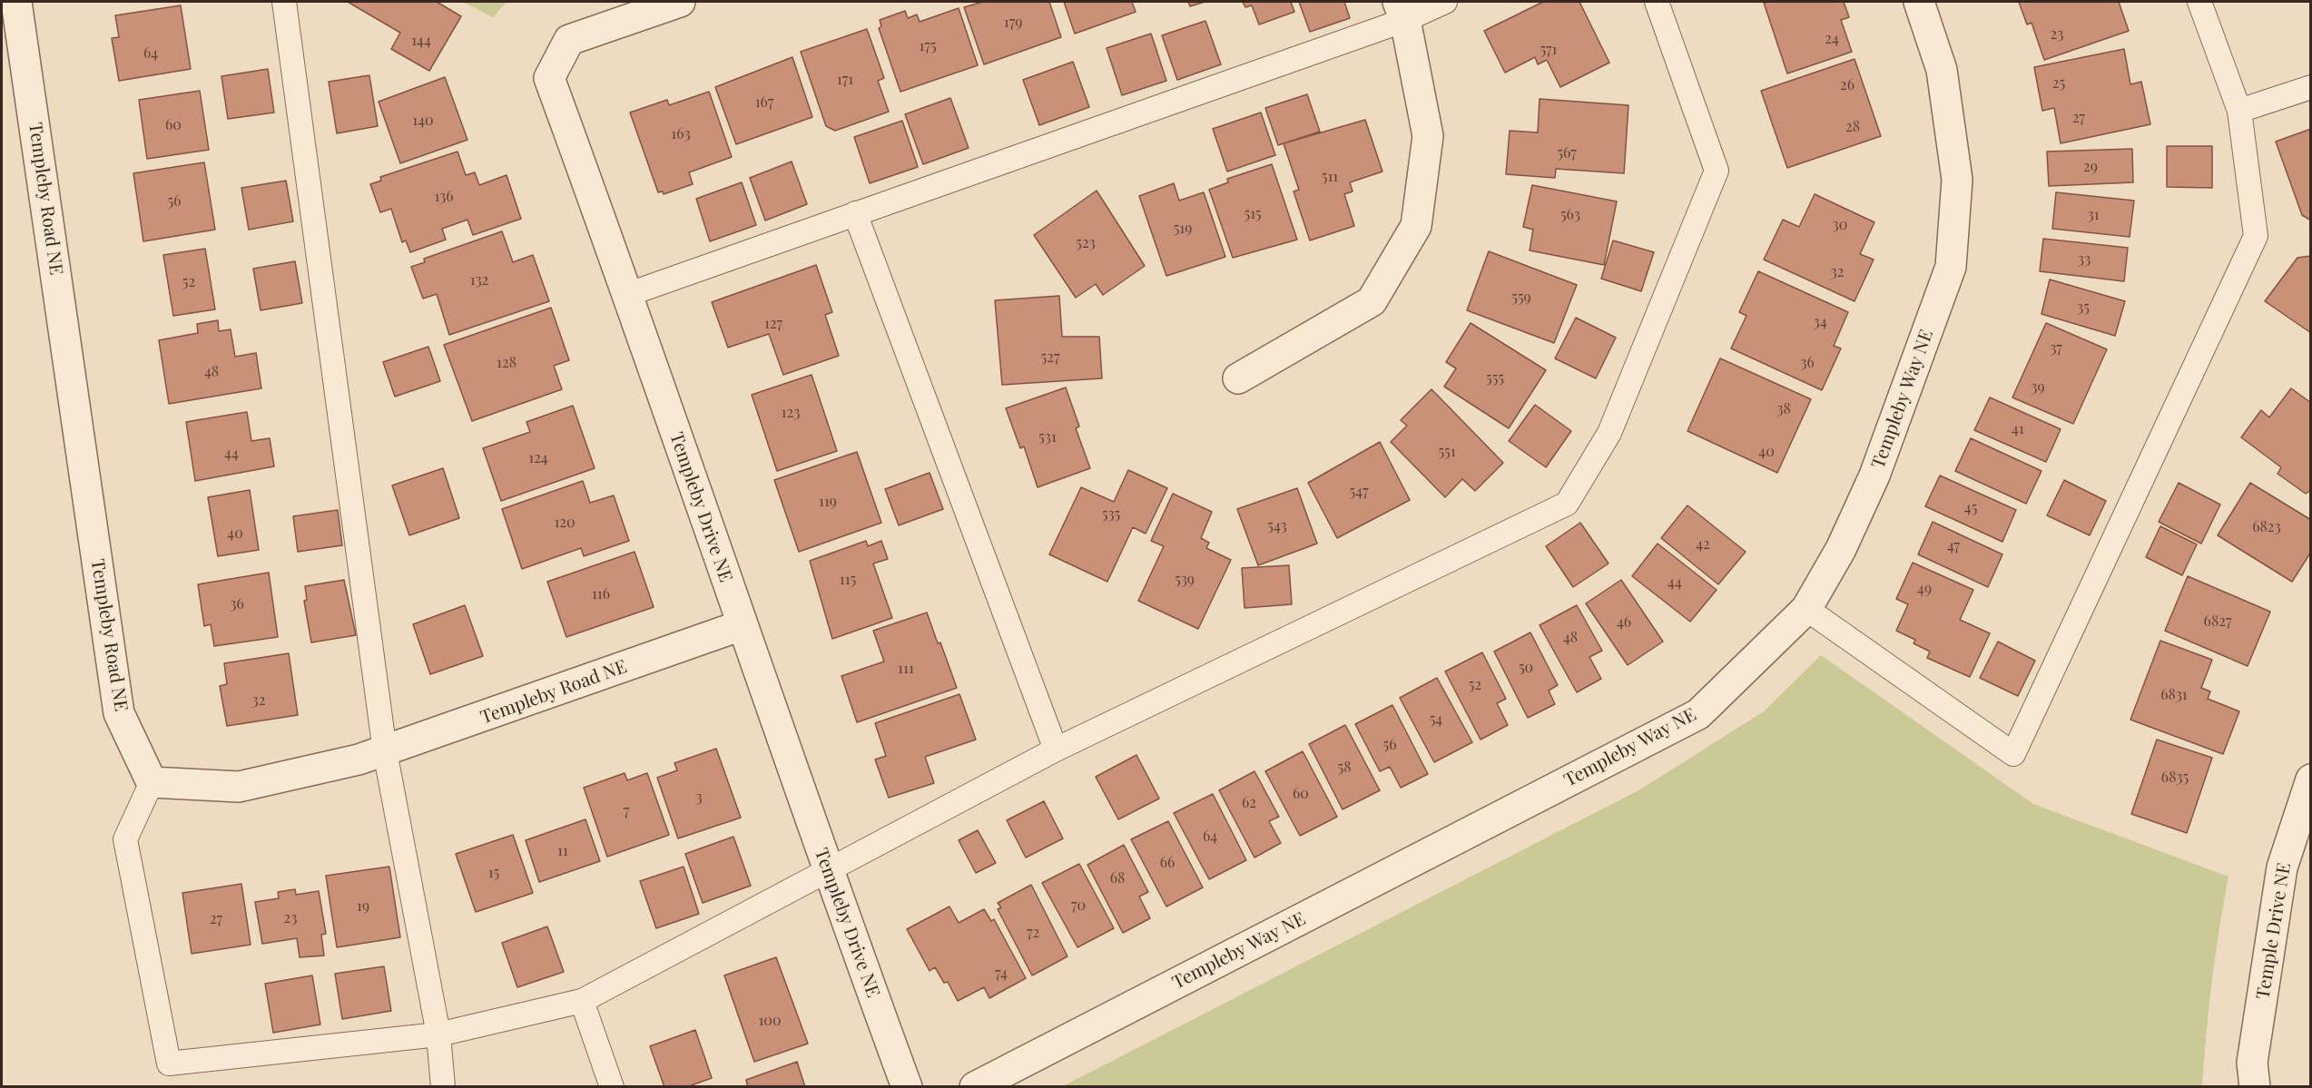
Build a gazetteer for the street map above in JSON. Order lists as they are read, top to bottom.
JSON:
{
  "streets": {
    "street": [
      "Templeby Road NE",
      "Templeby Way NE",
      "Templeby Drive NE",
      "Temple Drive NE"
    ]
  },
  "crossings": [
    ["Templeby Road NE", "Templeby Drive NE"]
  ],
  "house_numbers": [
    "179",
    "23",
    "24",
    "144",
    "175",
    "571",
    "64",
    "171",
    "25",
    "26",
    "167",
    "27",
    "140",
    "60",
    "28",
    "163",
    "567",
    "29",
    "511",
    "136",
    "56",
    "515",
    "563",
    "31",
    "30",
    "519",
    "523",
    "33",
    "32",
    "132",
    "52",
    "559",
    "35",
    "34",
    "127",
    "37",
    "527",
    "128",
    "36",
    "48",
    "555",
    "39",
    "38",
    "123",
    "41",
    "531",
    "551",
    "40",
    "44",
    "124",
    "547",
    "119",
    "45",
    "535",
    "120",
    "543",
    "6823",
    "40",
    "42",
    "47",
    "115",
    "539",
    "44",
    "49",
    "116",
    "36",
    "6827",
    "46",
    "48",
    "50",
    "111",
    "52",
    "6831",
    "32",
    "54",
    "56",
    "58",
    "6835",
    "60",
    "3",
    "62",
    "7",
    "64",
    "11",
    "66",
    "15",
    "68",
    "70",
    "19",
    "23",
    "27",
    "72",
    "74",
    "100"
  ]
}
